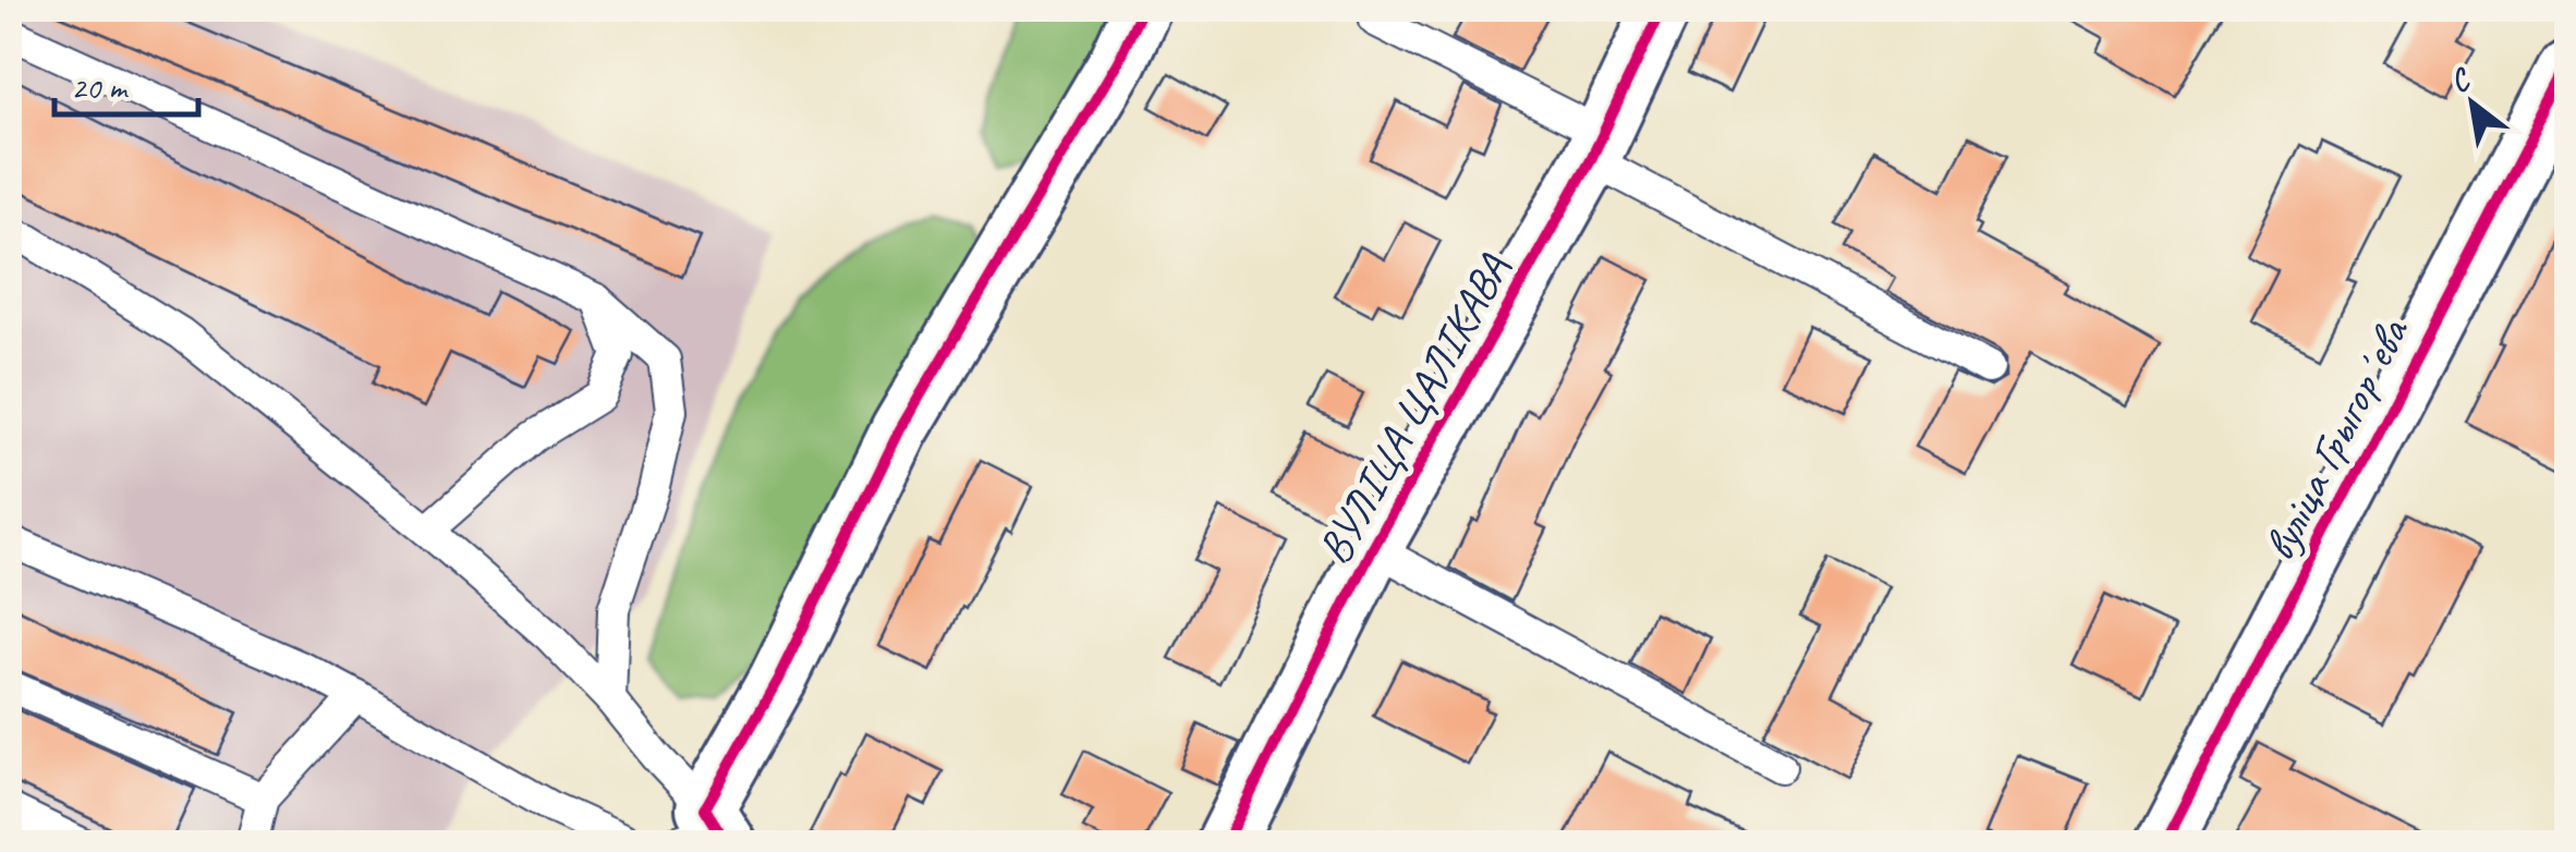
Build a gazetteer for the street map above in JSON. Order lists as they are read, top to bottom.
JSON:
{
  "streets": {
    "street": ["ВУЛІЦА ЦАЛІКАВА", "вуліца Грыгорʼева"]
  },
  "scale_bar": "20 m",
  "north": "top left"
}
